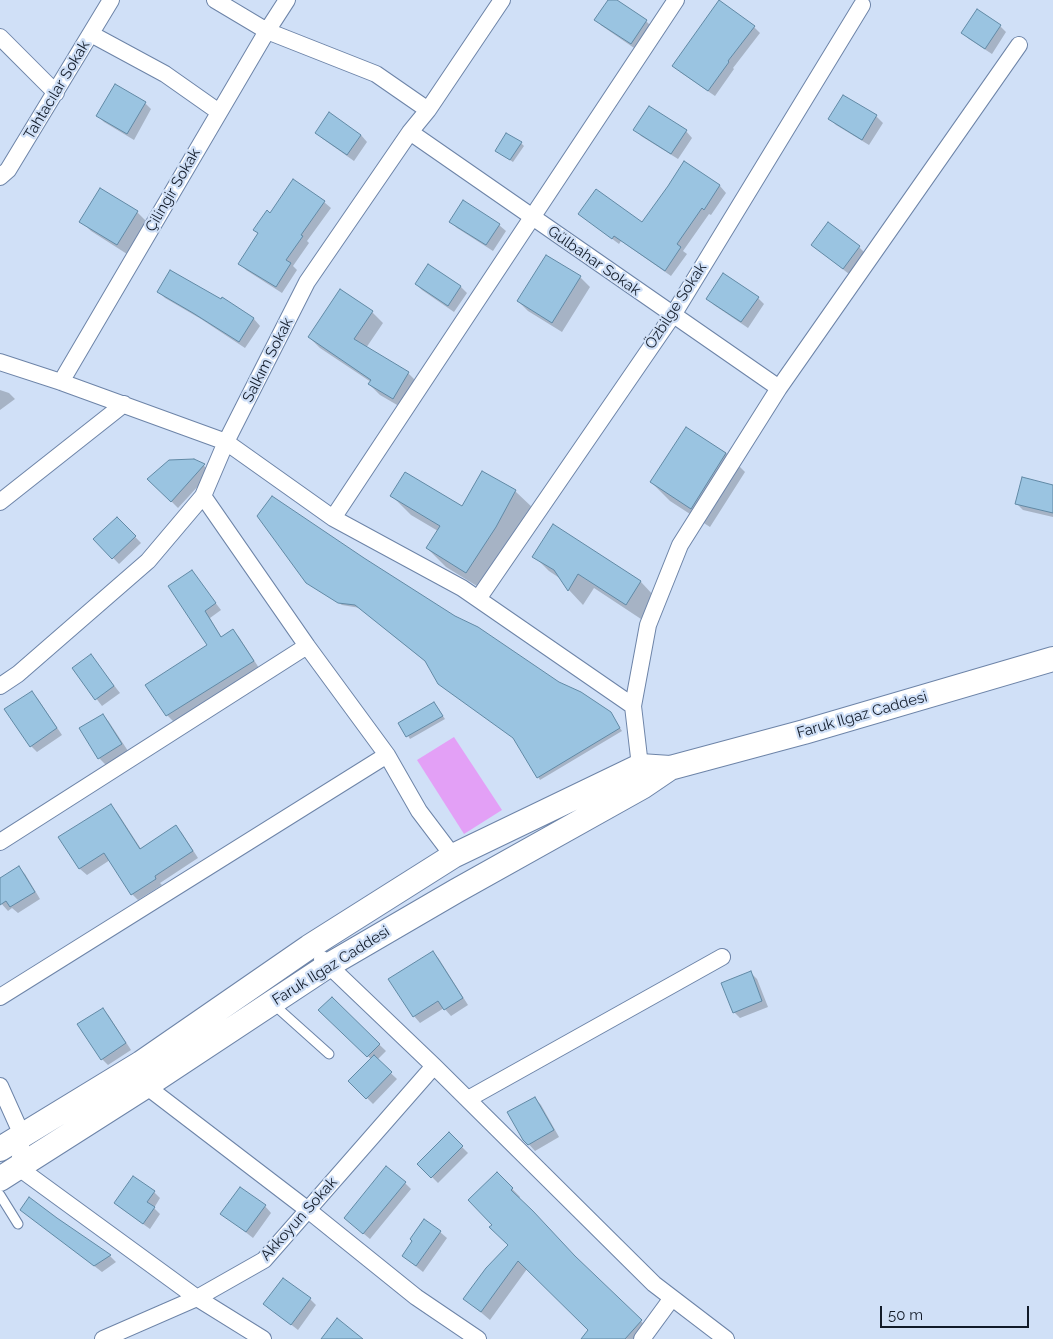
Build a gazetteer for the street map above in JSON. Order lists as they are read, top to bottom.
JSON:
{
  "streets": {
    "street": [
      "Tahtacılar Sokak",
      "Çilingir Sokak",
      "Gülbahar Sokak",
      "Özbilge Sokak",
      "Salkım Sokak",
      "Faruk Ilgaz Caddesi",
      "Akkoyun Sokak"
    ]
  },
  "crossings": [
    ["Gülbahar Sokak", "Özbilge Sokak"],
    ["Gülbahar Sokak", "Salkım Sokak"]
  ],
  "scale_bar": "50 m"
}
